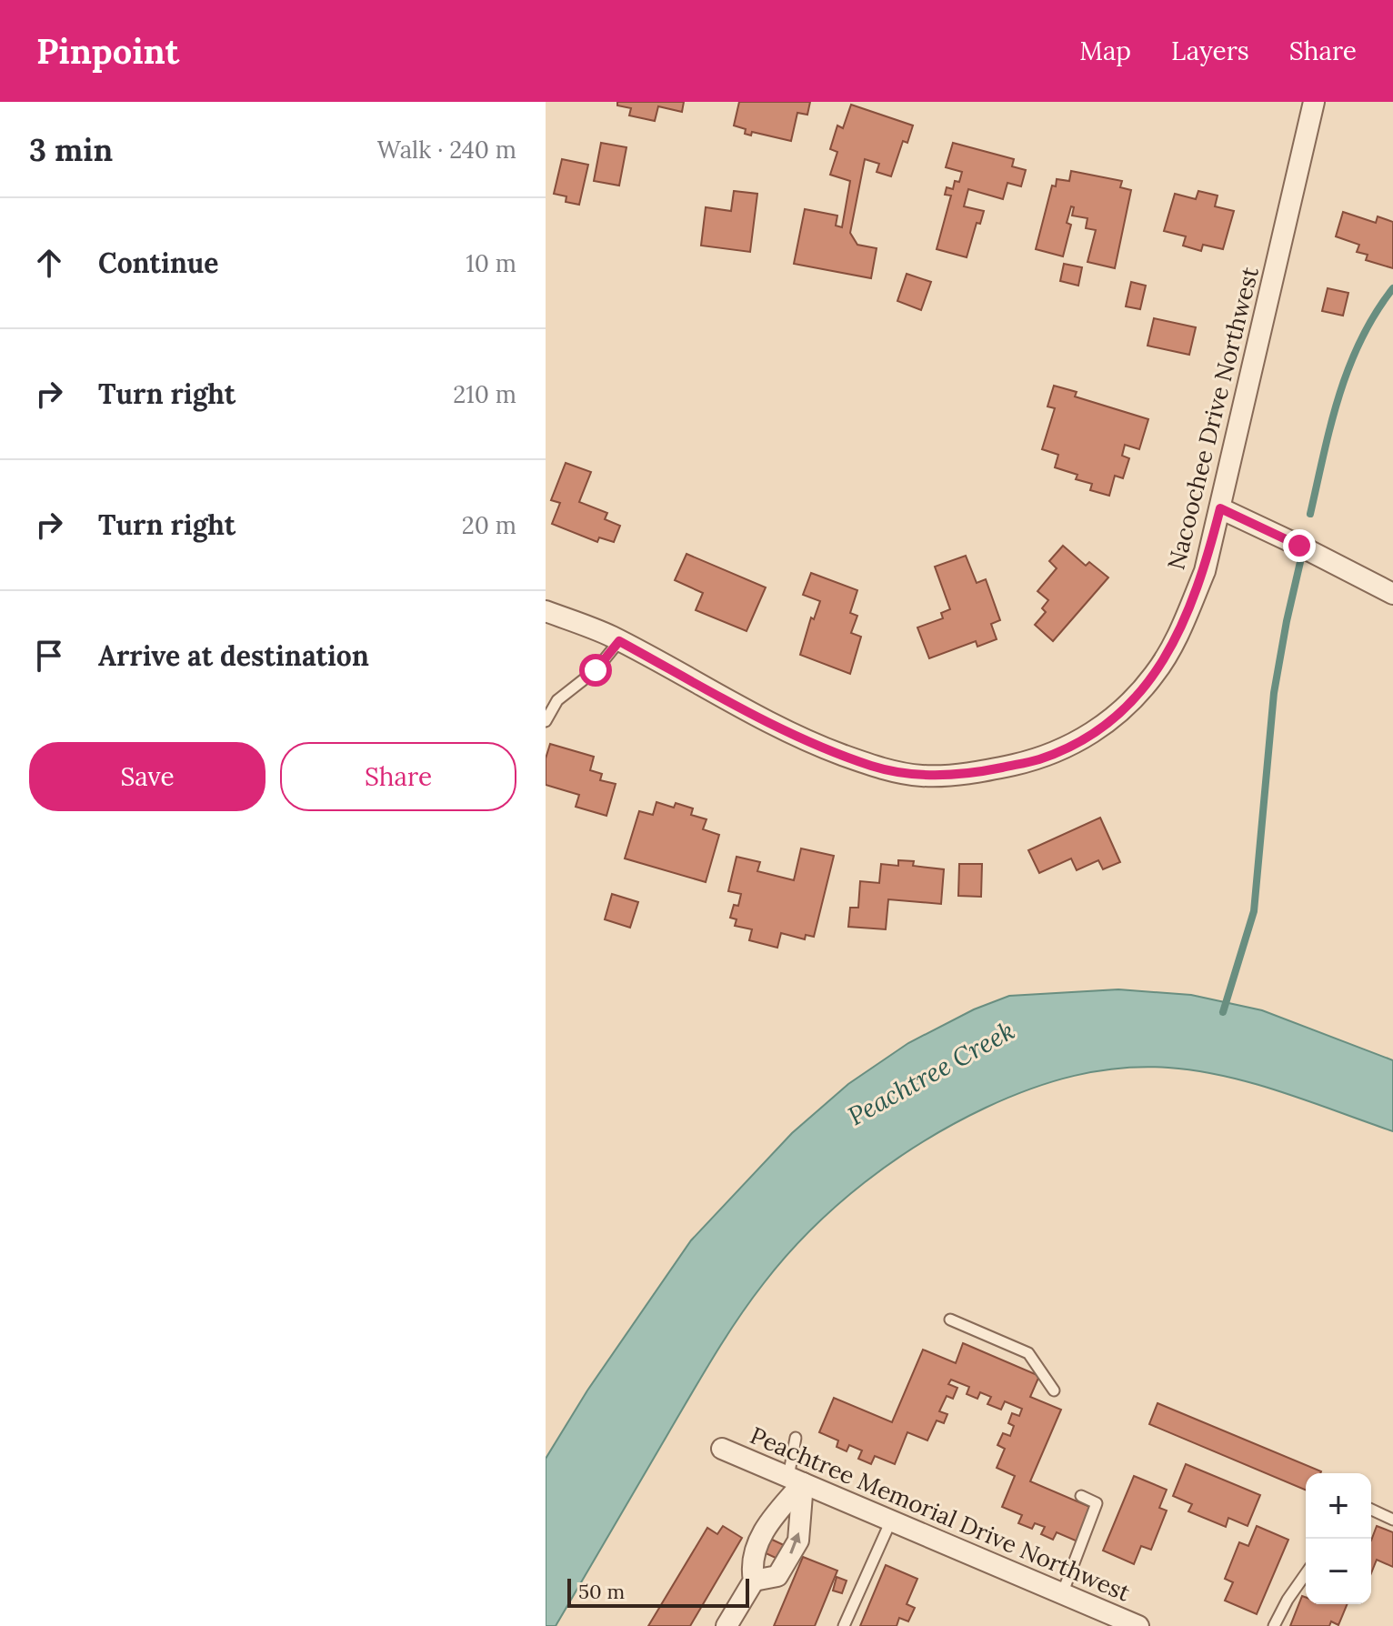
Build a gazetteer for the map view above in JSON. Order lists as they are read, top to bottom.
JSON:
{
  "streets": {
    "street": ["Nacoochee Drive Northwest", "Peachtree Memorial Drive Northwest"]
  },
  "water": ["Peachtree Creek"],
  "scale_bar": "50 m",
  "page": {
    "header": "Pinpoint",
    "nav": ["Map", "Layers", "Share"],
    "heading": ["3 min", "Walk · 240 m"],
    "list": [
      ["Continue", "10 m"],
      ["Turn right", "210 m"],
      ["Turn right", "20 m"],
      "Arrive at destination"
    ],
    "buttons": ["Save", "Share"],
    "map_buttons": ["+", "−"],
    "scale": "50 m"
  }
}
